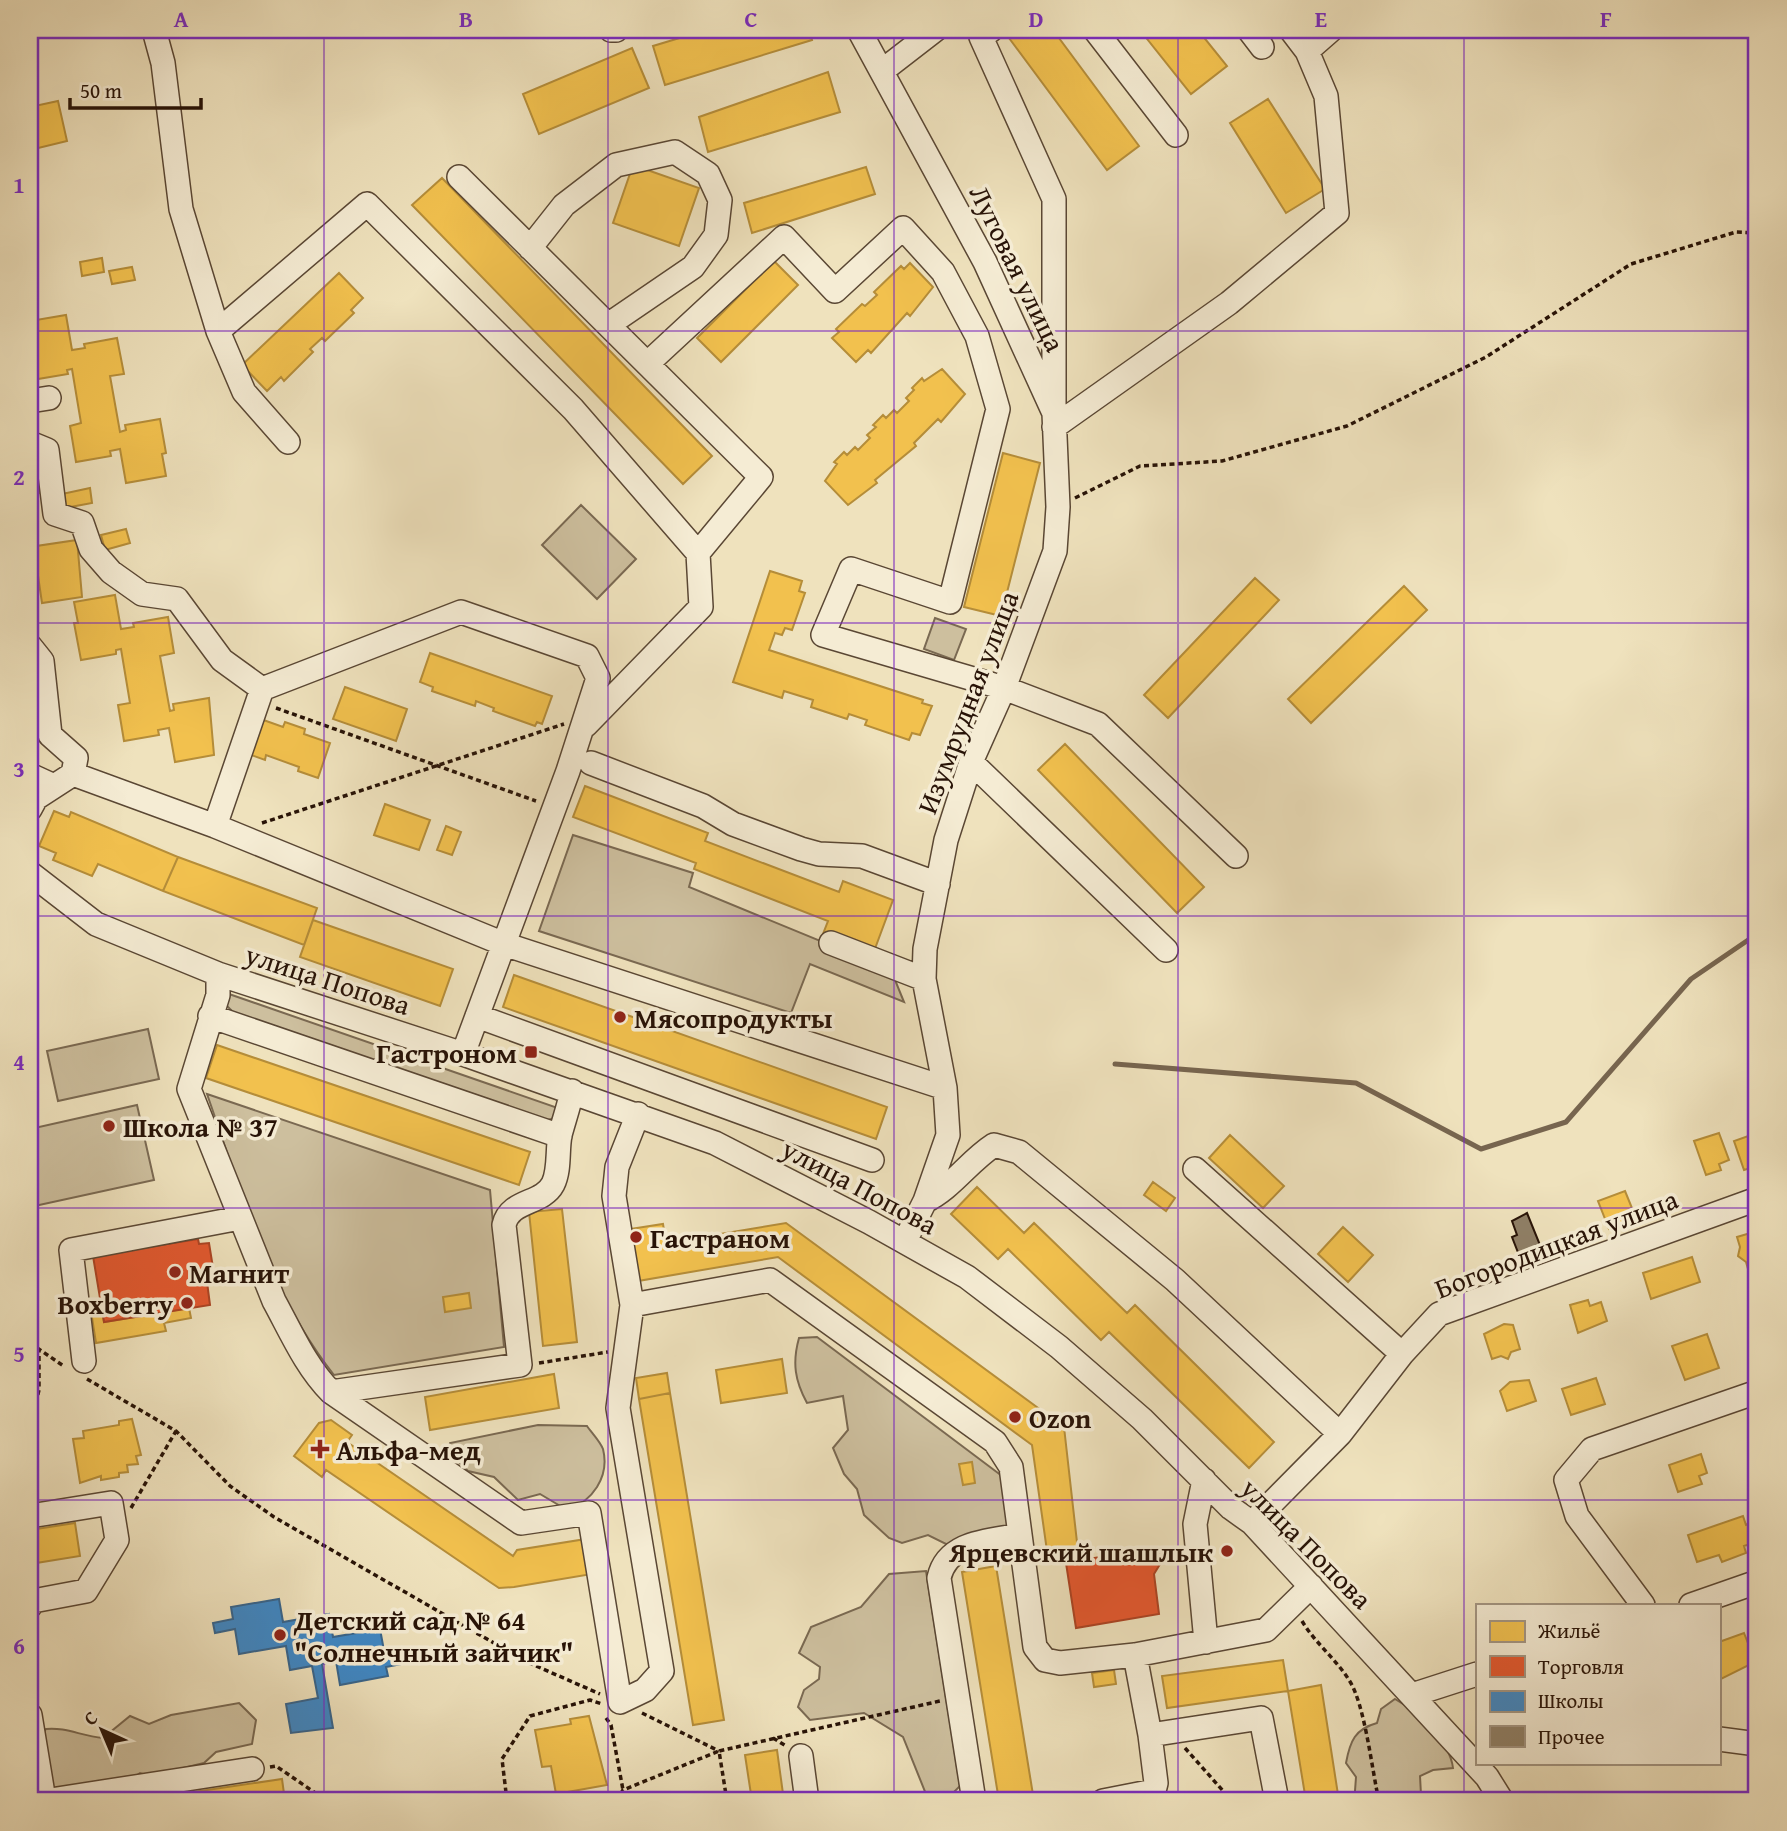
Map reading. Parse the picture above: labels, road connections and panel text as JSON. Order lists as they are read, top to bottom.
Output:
{
  "streets": {
    "street": [
      "Луговая улица",
      "Изумрудная улица",
      "улица Попова",
      "Богородицкая улица"
    ]
  },
  "crossings": [
    ["Луговая улица", "Изумрудная улица"],
    ["Изумрудная улица", "улица Попова"],
    ["улица Попова", "Богородицкая улица"]
  ],
  "places": {
    "other": [
      "Мясопродукты",
      "Школа № 37",
      "Гастраном",
      "Магнит",
      "Boxberry",
      "Ozon",
      "Ярцевский шашлык",
      "Детский сад № 64 \"Солнечный зайчик\""
    ],
    "transit": ["Гастроном"],
    "health": ["Альфа-мед"]
  },
  "legend": [
    "Жильё",
    "Торговля",
    "Школы",
    "Прочее"
  ],
  "scale_bar": "50 m",
  "north": "top left",
  "grid": {
    "columns": [
      "A",
      "B",
      "C",
      "D",
      "E",
      "F"
    ],
    "rows": [
      "1",
      "2",
      "3",
      "4",
      "5",
      "6"
    ]
  }
}
